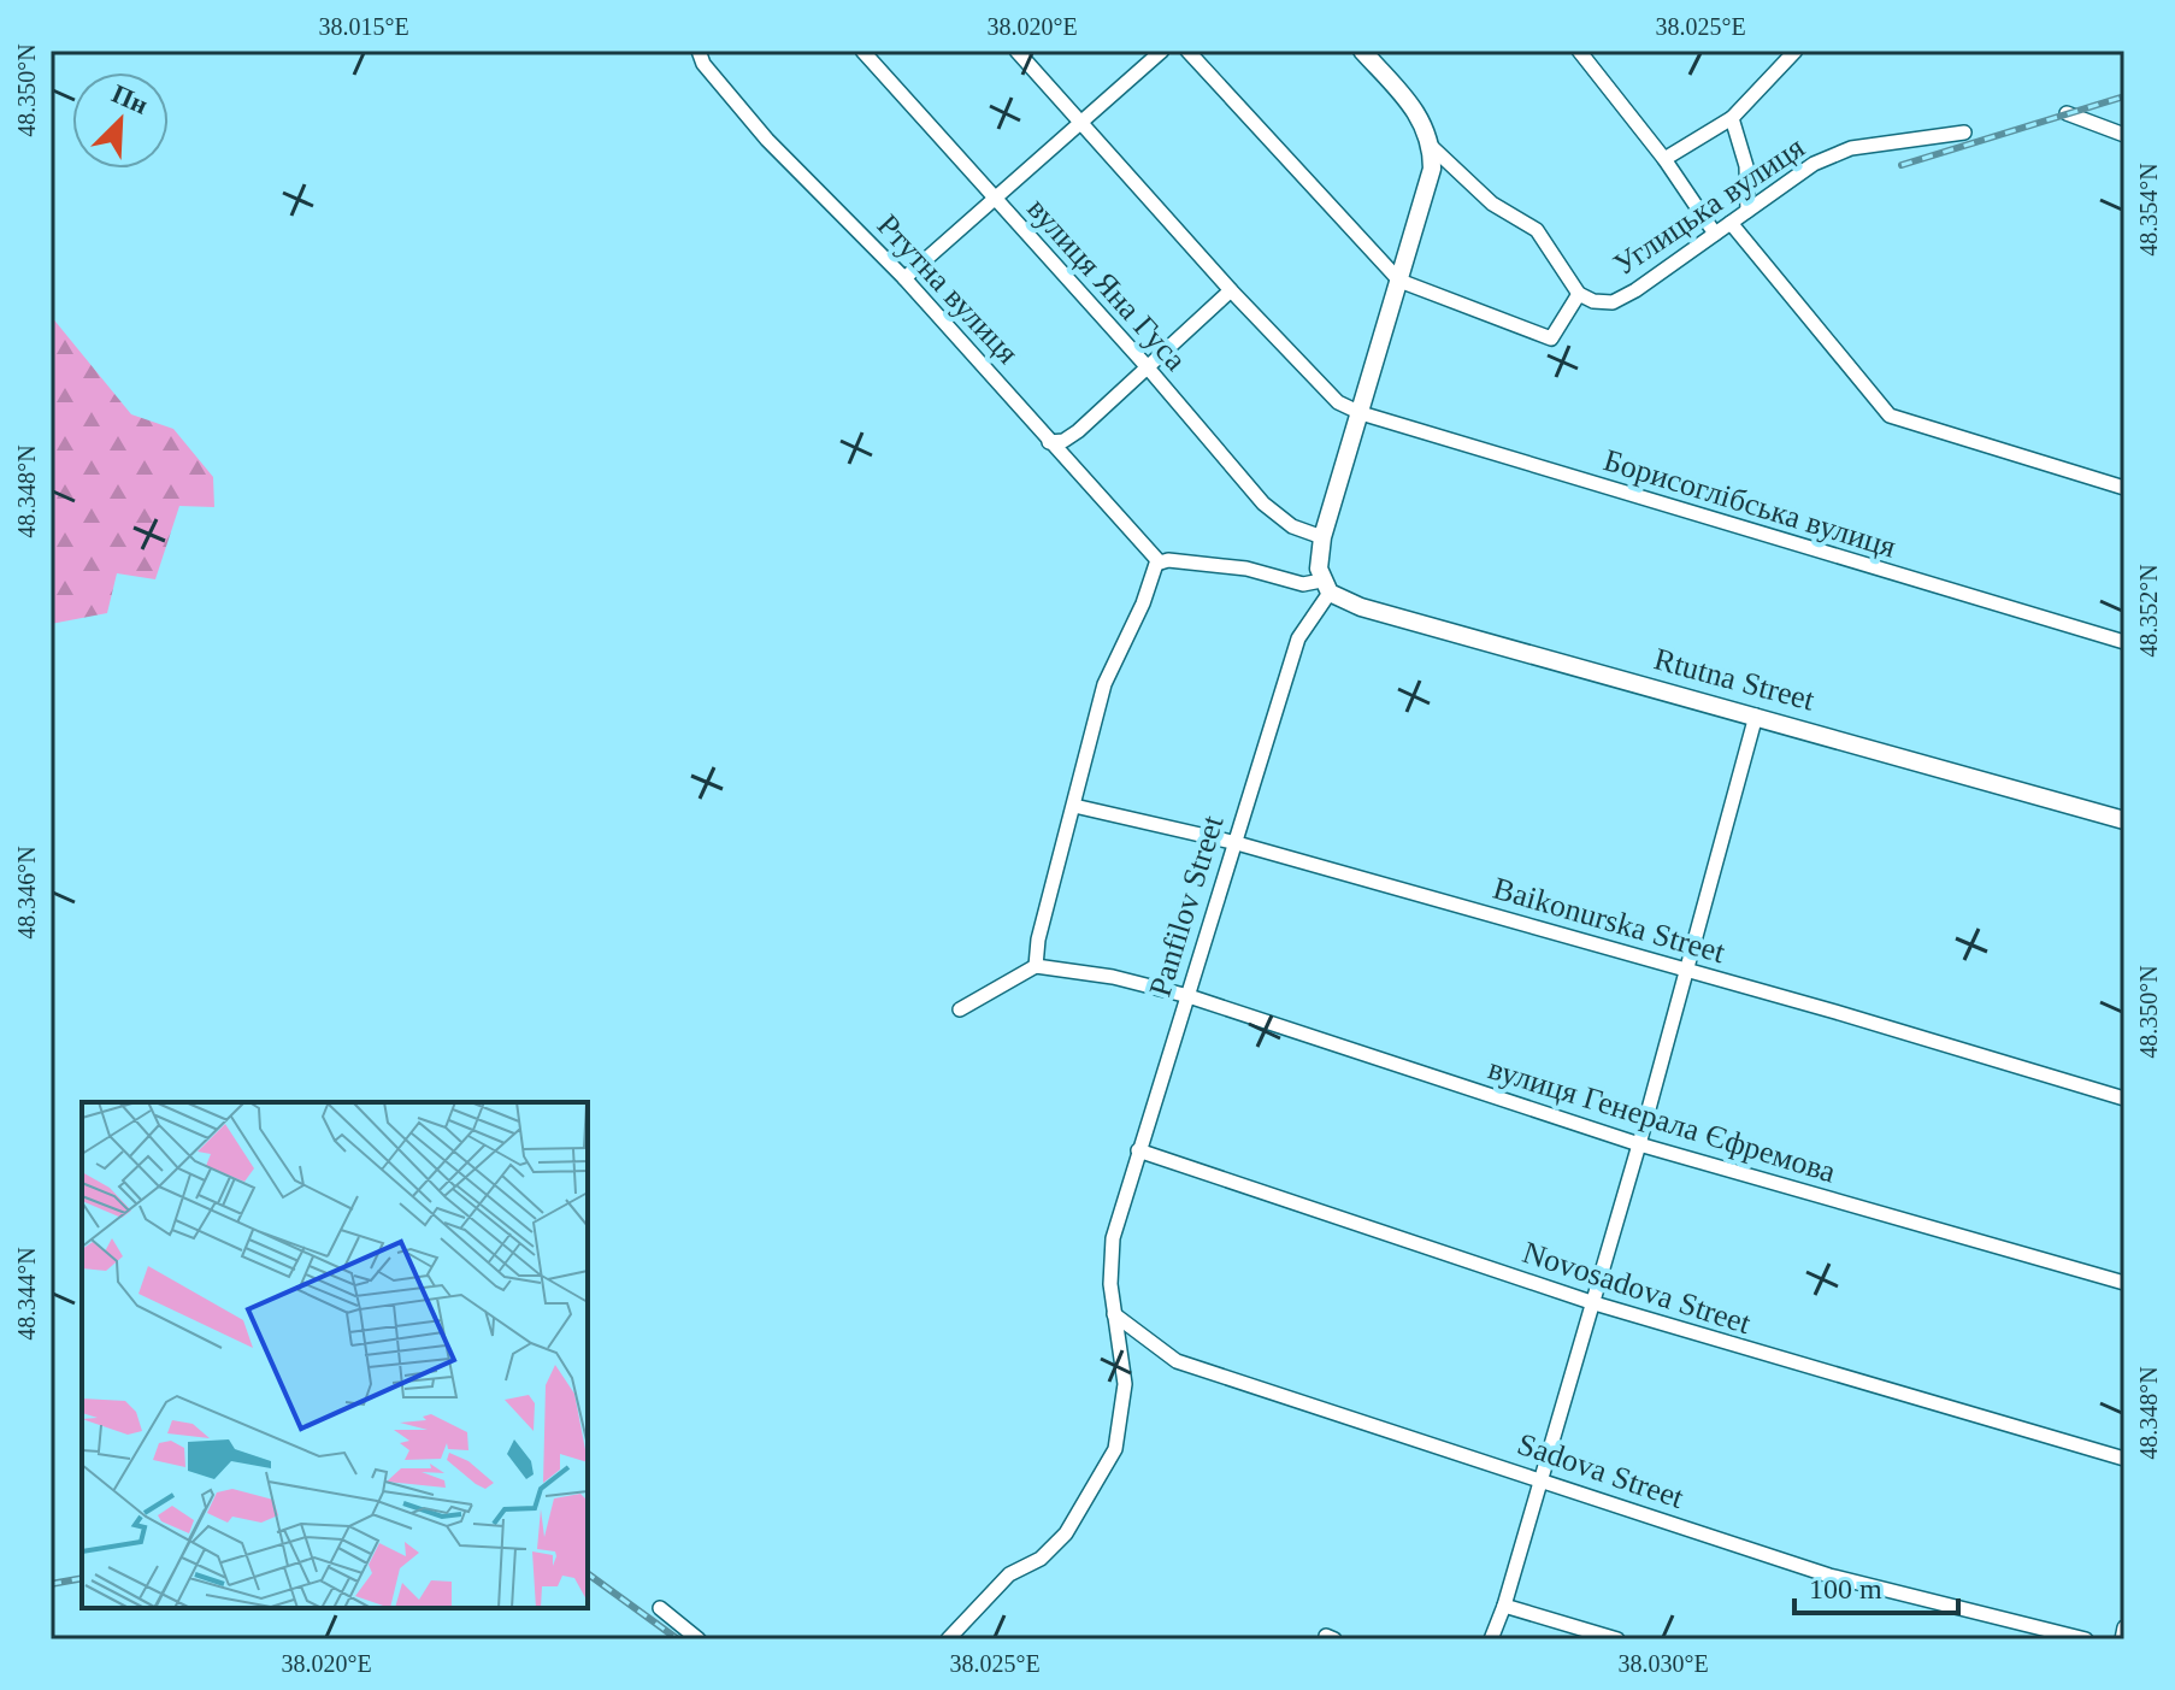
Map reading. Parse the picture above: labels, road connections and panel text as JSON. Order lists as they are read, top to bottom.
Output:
{
  "streets": {
    "main road": ["Rtutna Street"],
    "street": [
      "Углицька вулиця",
      "вулиця Яна Гуса",
      "Ртутна вулиця",
      "Борисоглібська вулиця",
      "Panfilov Street",
      "Baikonurska Street",
      "вулиця Генерала Єфремова",
      "Novosadova Street",
      "Sadova Street"
    ]
  },
  "crossings": [
    ["Rtutna Street", "Panfilov Street"],
    ["Panfilov Street", "Baikonurska Street"],
    ["Panfilov Street", "вулиця Генерала Єфремова"],
    ["Panfilov Street", "Novosadova Street"],
    ["Panfilov Street", "Sadova Street"]
  ],
  "scale_bar": "100 m",
  "north": "top right",
  "coordinates": [
    "38.015°E",
    "38.020°E",
    "38.025°E",
    "48.350°N",
    "48.354°N",
    "48.348°N",
    "48.352°N",
    "48.346°N",
    "48.344°N",
    "38.030°E"
  ]
}
